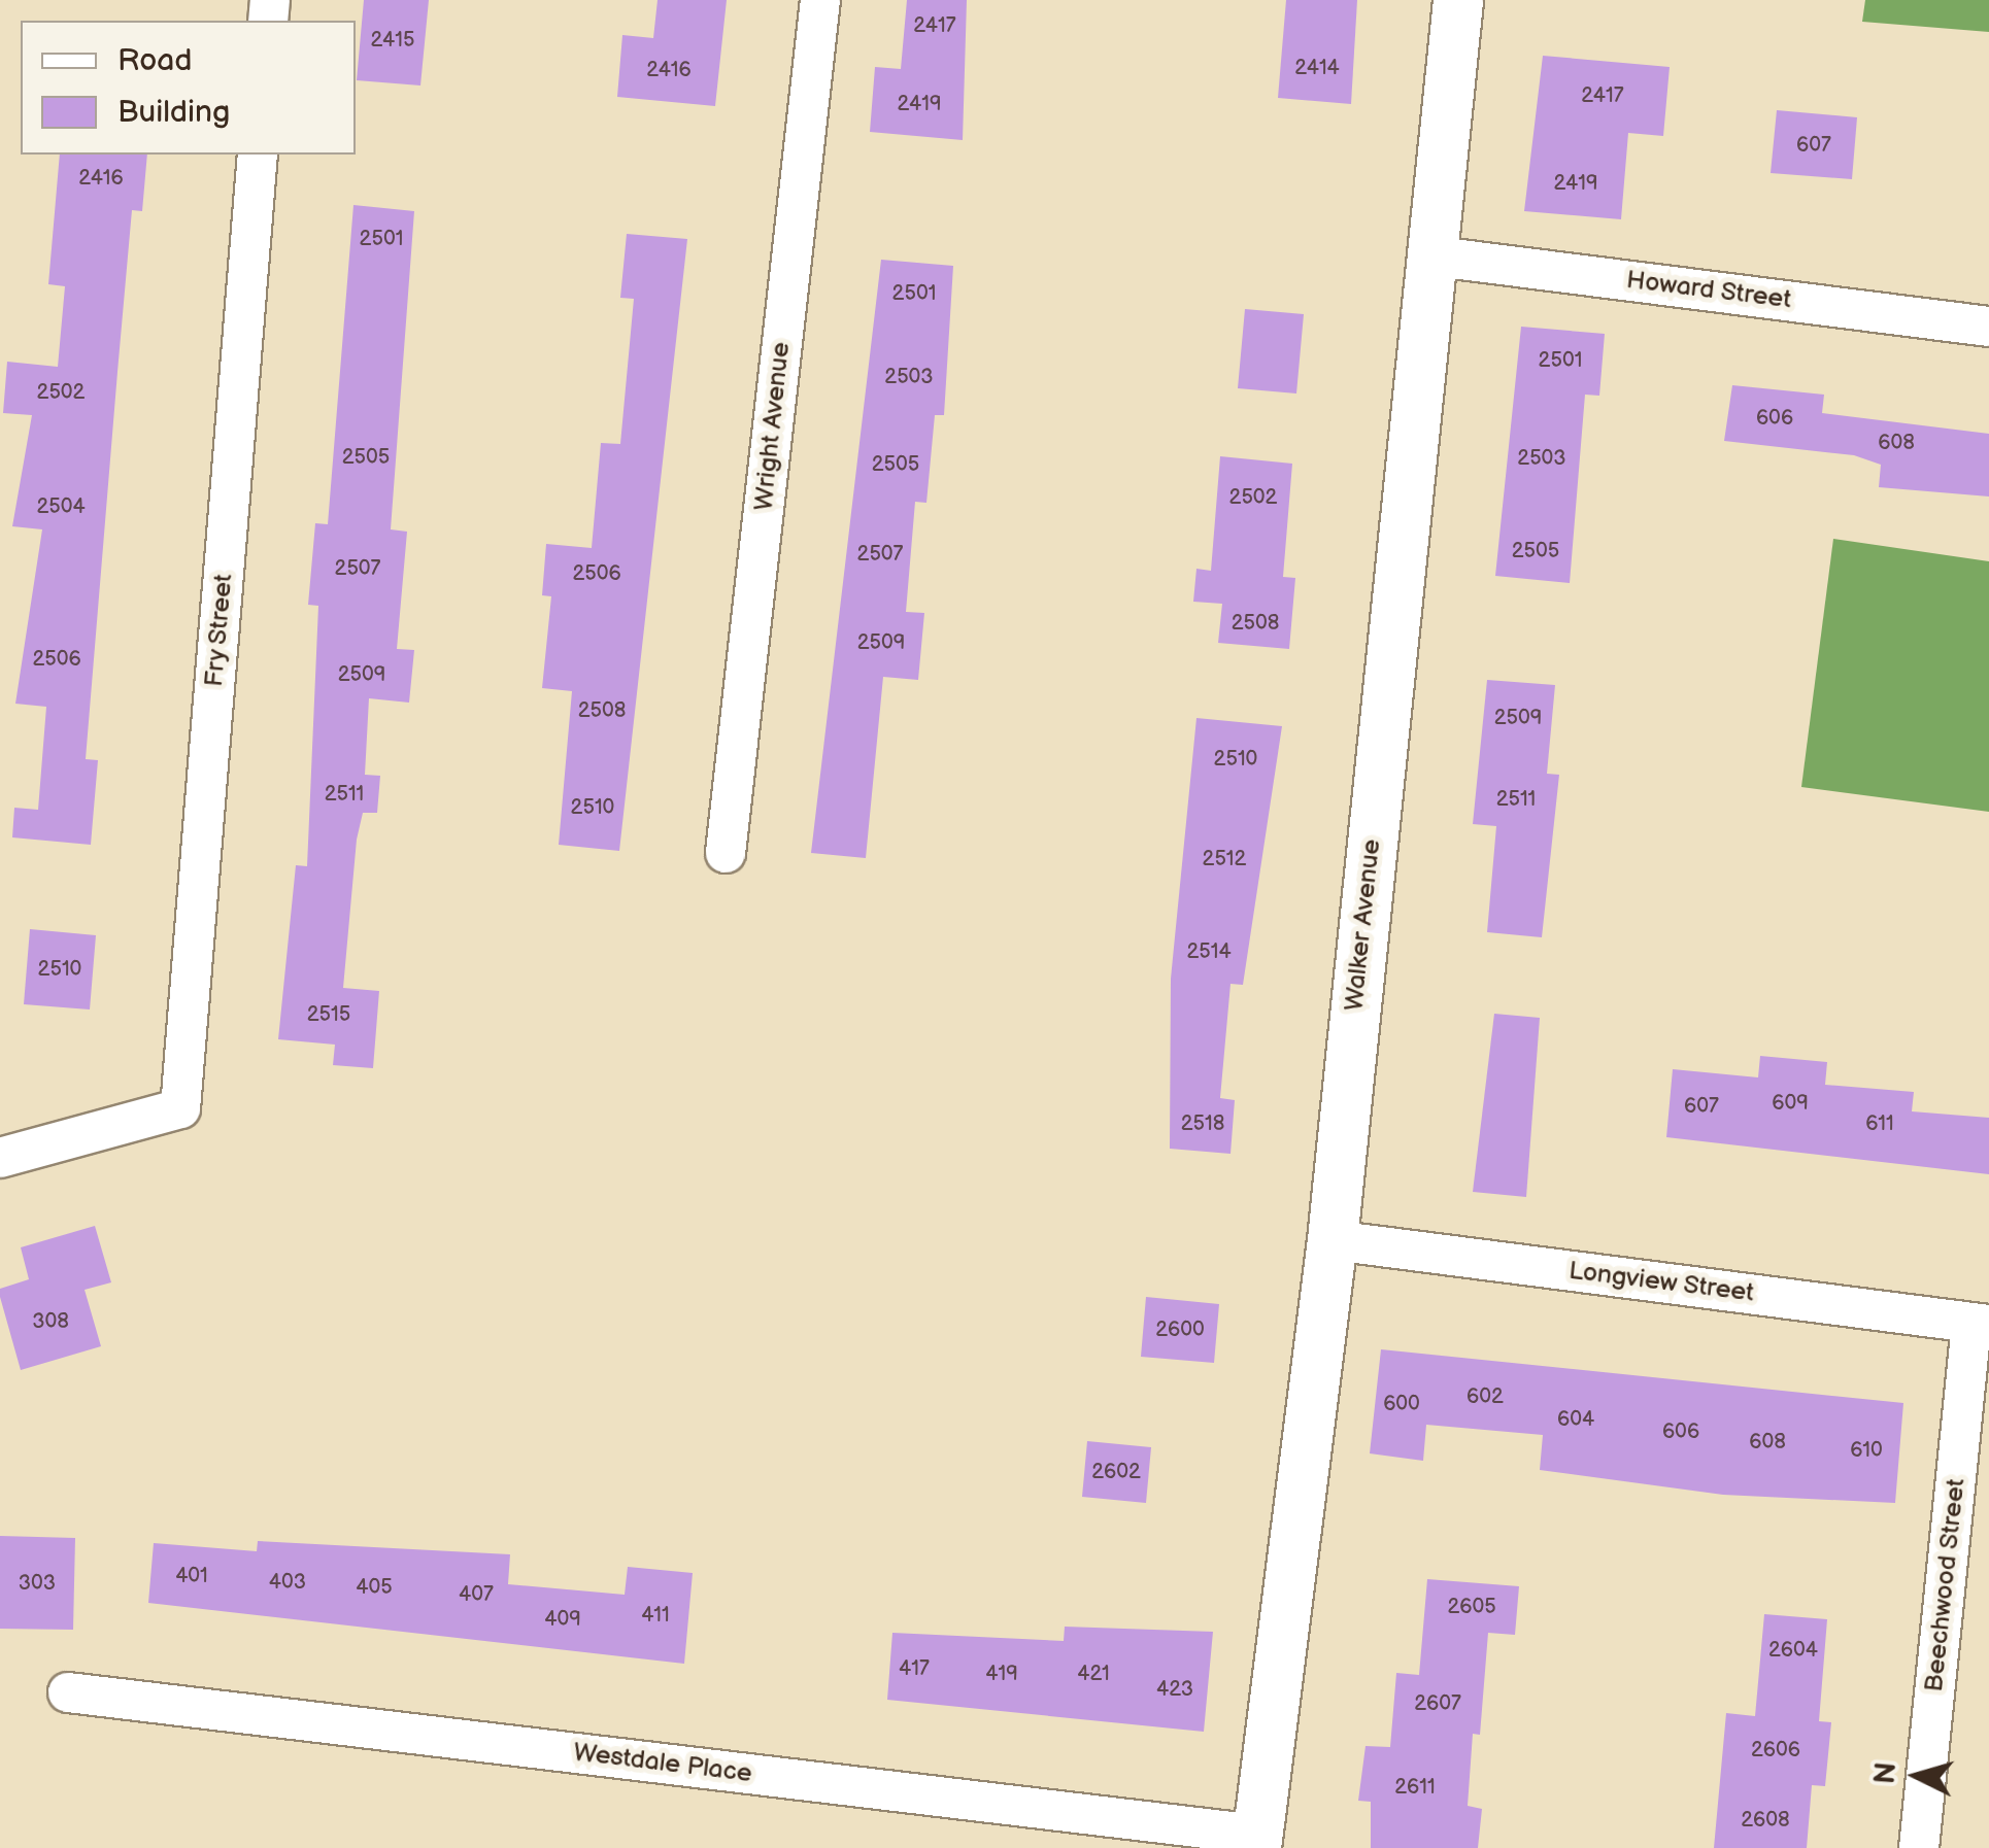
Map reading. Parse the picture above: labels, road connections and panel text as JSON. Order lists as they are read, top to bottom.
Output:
{
  "streets": {
    "street": [
      "Howard Street",
      "Wright Avenue",
      "Fry Street",
      "Walker Avenue",
      "Longview Street",
      "Beechwood Street",
      "Westdale Place"
    ]
  },
  "crossings": [
    ["Howard Street", "Walker Avenue"],
    ["Walker Avenue", "Longview Street"],
    ["Walker Avenue", "Westdale Place"],
    ["Longview Street", "Beechwood Street"]
  ],
  "house_numbers": [
    "2417",
    "2415",
    "2414",
    "2416",
    "2417",
    "2419",
    "607",
    "2416",
    "2419",
    "2501",
    "2501",
    "2501",
    "2503",
    "2502",
    "606",
    "608",
    "2505",
    "2503",
    "2505",
    "2502",
    "2504",
    "2505",
    "2507",
    "2507",
    "2506",
    "2508",
    "2509",
    "2506",
    "2509",
    "2508",
    "2509",
    "2510",
    "2511",
    "2511",
    "2510",
    "2512",
    "2514",
    "2510",
    "2515",
    "609",
    "607",
    "2518",
    "611",
    "308",
    "2600",
    "602",
    "600",
    "604",
    "606",
    "608",
    "610",
    "2602",
    "401",
    "403",
    "303",
    "405",
    "407",
    "2605",
    "411",
    "409",
    "2604",
    "417",
    "419",
    "421",
    "423",
    "2607",
    "2606",
    "2611",
    "2608"
  ],
  "legend": ["Road", "Building"],
  "north": "left"
}
